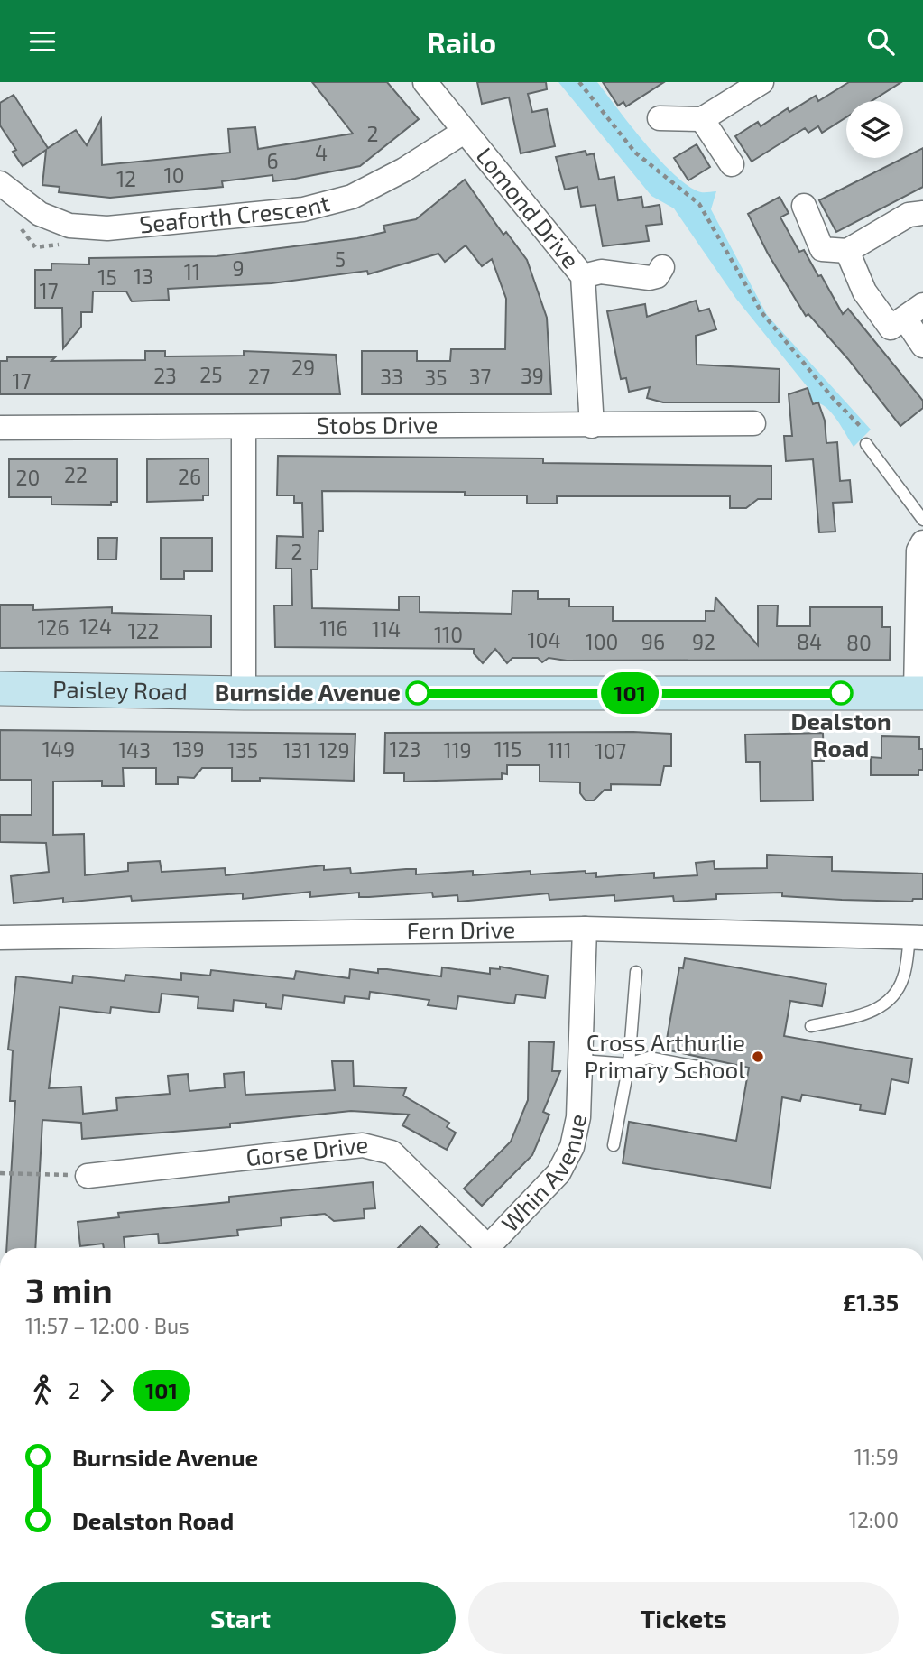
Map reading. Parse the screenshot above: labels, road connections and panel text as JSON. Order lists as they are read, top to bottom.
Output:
{
  "streets": {
    "main road": ["Paisley Road"],
    "street": [
      "Lomond Drive",
      "Seaforth Crescent",
      "Stobs Drive",
      "Fern Drive",
      "Gorse Drive",
      "Whin Avenue"
    ]
  },
  "crossings": [
    ["Lomond Drive", "Seaforth Crescent"],
    ["Lomond Drive", "Stobs Drive"],
    ["Fern Drive", "Whin Avenue"]
  ],
  "places": ["Burnside Avenue", "Dealston Road", "Cross Arthurlie Primary School"],
  "lines": ["bus line 101"],
  "house_numbers": [
    "2",
    "4",
    "6",
    "10",
    "12",
    "5",
    "9",
    "11",
    "13",
    "15",
    "17",
    "29",
    "25",
    "23",
    "39",
    "27",
    "33",
    "37",
    "35",
    "17",
    "22",
    "26",
    "20",
    "2",
    "124",
    "126",
    "116",
    "114",
    "122",
    "110",
    "104",
    "100",
    "96",
    "92",
    "84",
    "80",
    "149",
    "139",
    "123",
    "115",
    "143",
    "135",
    "131",
    "129",
    "119",
    "111",
    "107"
  ],
  "page": {
    "header": "Railo",
    "on_map": "101",
    "heading": ["3 min", "11:57 – 12:00 · Bus", "£1.35"],
    "legs": ["2", "101"],
    "list": [
      {
        "name": "Burnside Avenue",
        "value": "11:59"
      },
      {
        "name": "Dealston Road",
        "value": "12:00"
      }
    ],
    "buttons": ["Start", "Tickets"]
  }
}
